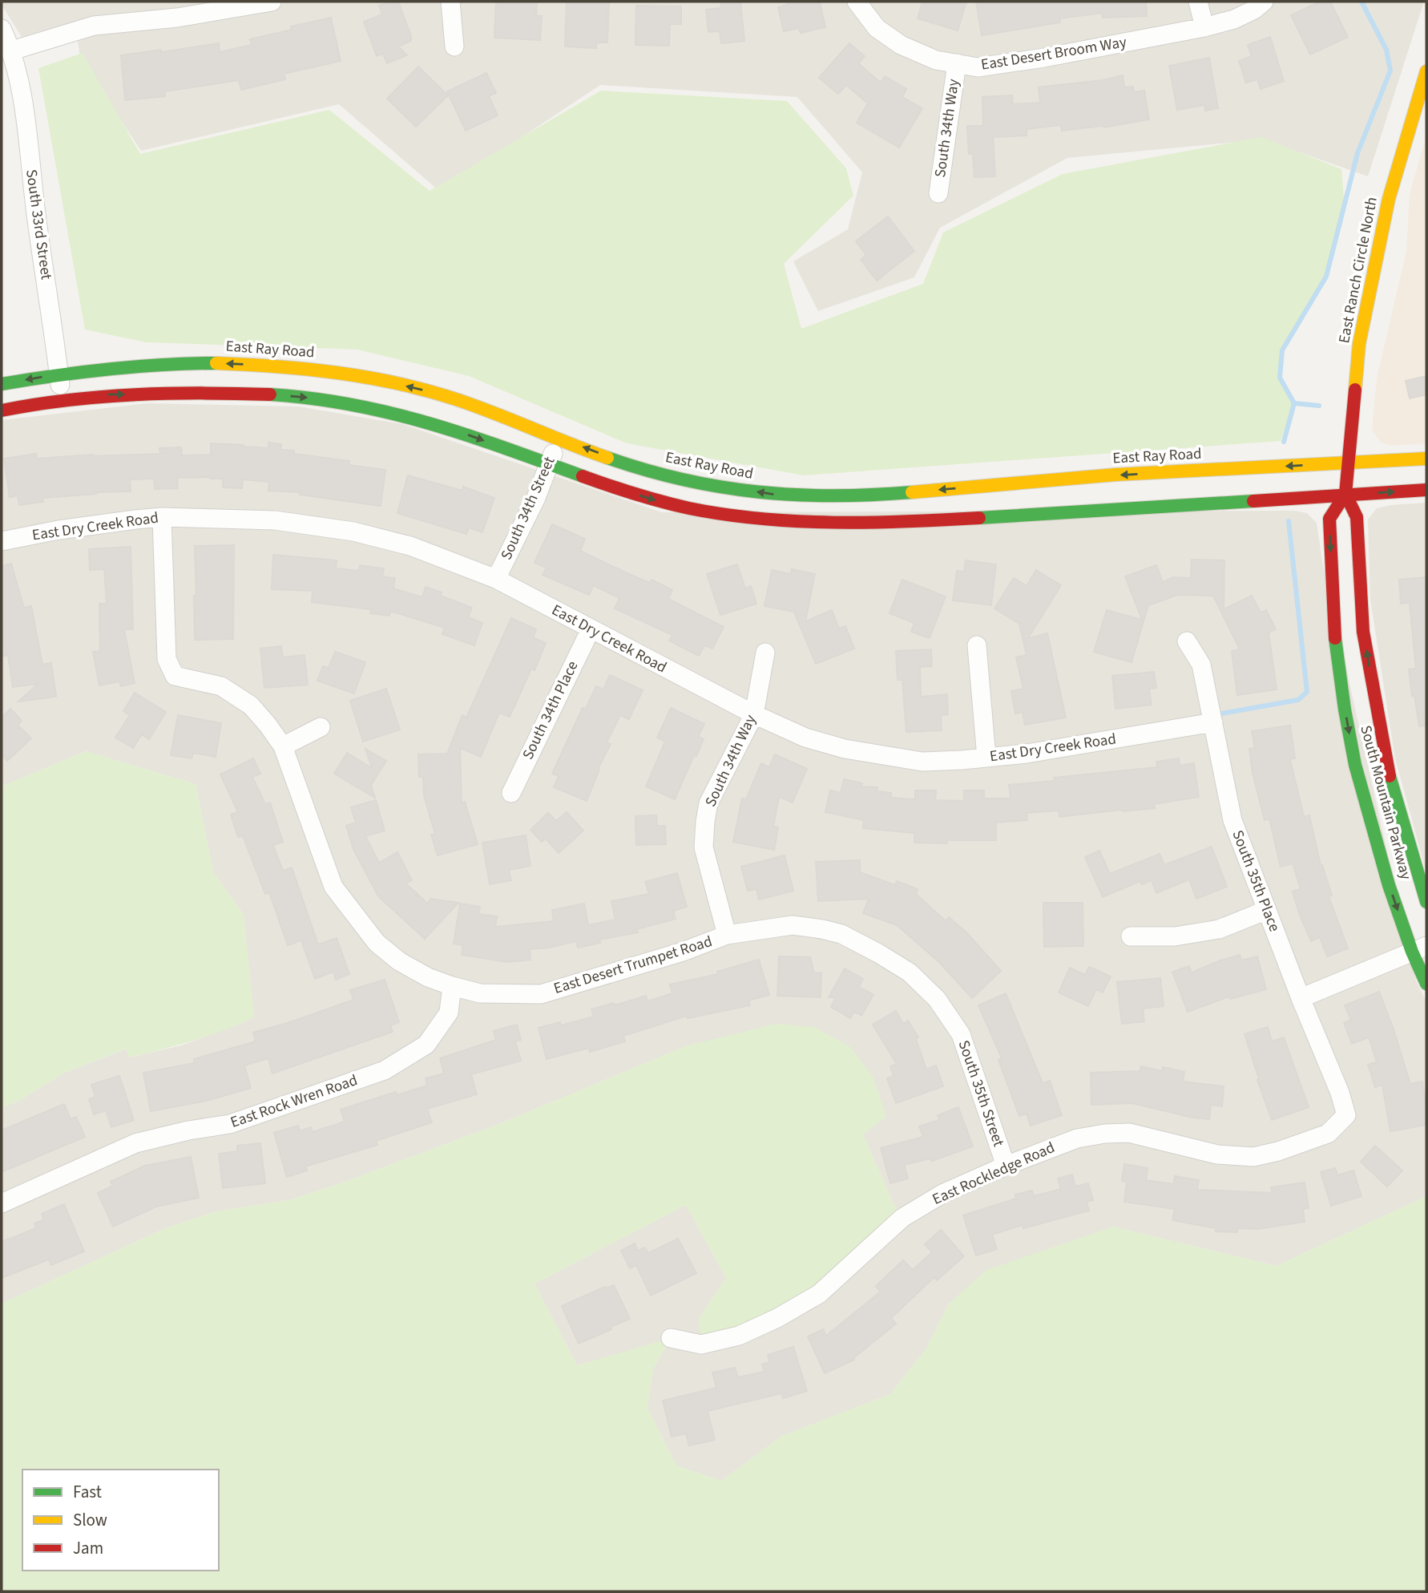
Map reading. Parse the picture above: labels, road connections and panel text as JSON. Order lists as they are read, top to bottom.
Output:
{
  "streets": {
    "main road": ["East Ranch Circle North", "East Ray Road", "South Mountain Parkway"],
    "street": [
      "East Desert Broom Way",
      "South 34th Way",
      "South 33rd Street",
      "South 34th Street",
      "East Dry Creek Road",
      "South 34th Place",
      "South 35th Place",
      "East Desert Trumpet Road",
      "South 35th Street",
      "East Rock Wren Road",
      "East Rockledge Road"
    ]
  },
  "crossings": [
    ["East Desert Broom Way", "South 34th Way"],
    ["South 34th Way", "East Dry Creek Road"],
    ["South 34th Way", "East Desert Trumpet Road"],
    ["South 33rd Street", "East Ray Road"],
    ["East Ranch Circle North", "East Ray Road"],
    ["East Ranch Circle North", "South Mountain Parkway"],
    ["East Ray Road", "South 34th Street"],
    ["South 34th Street", "East Dry Creek Road"],
    ["East Dry Creek Road", "South 34th Place"],
    ["East Dry Creek Road", "South 35th Place"],
    ["East Dry Creek Road", "East Desert Trumpet Road"],
    ["South 35th Place", "East Rockledge Road"],
    ["East Desert Trumpet Road", "South 35th Street"],
    ["East Desert Trumpet Road", "East Rock Wren Road"],
    ["South 35th Street", "East Rockledge Road"]
  ],
  "legend": ["Fast", "Slow", "Jam"]
}
